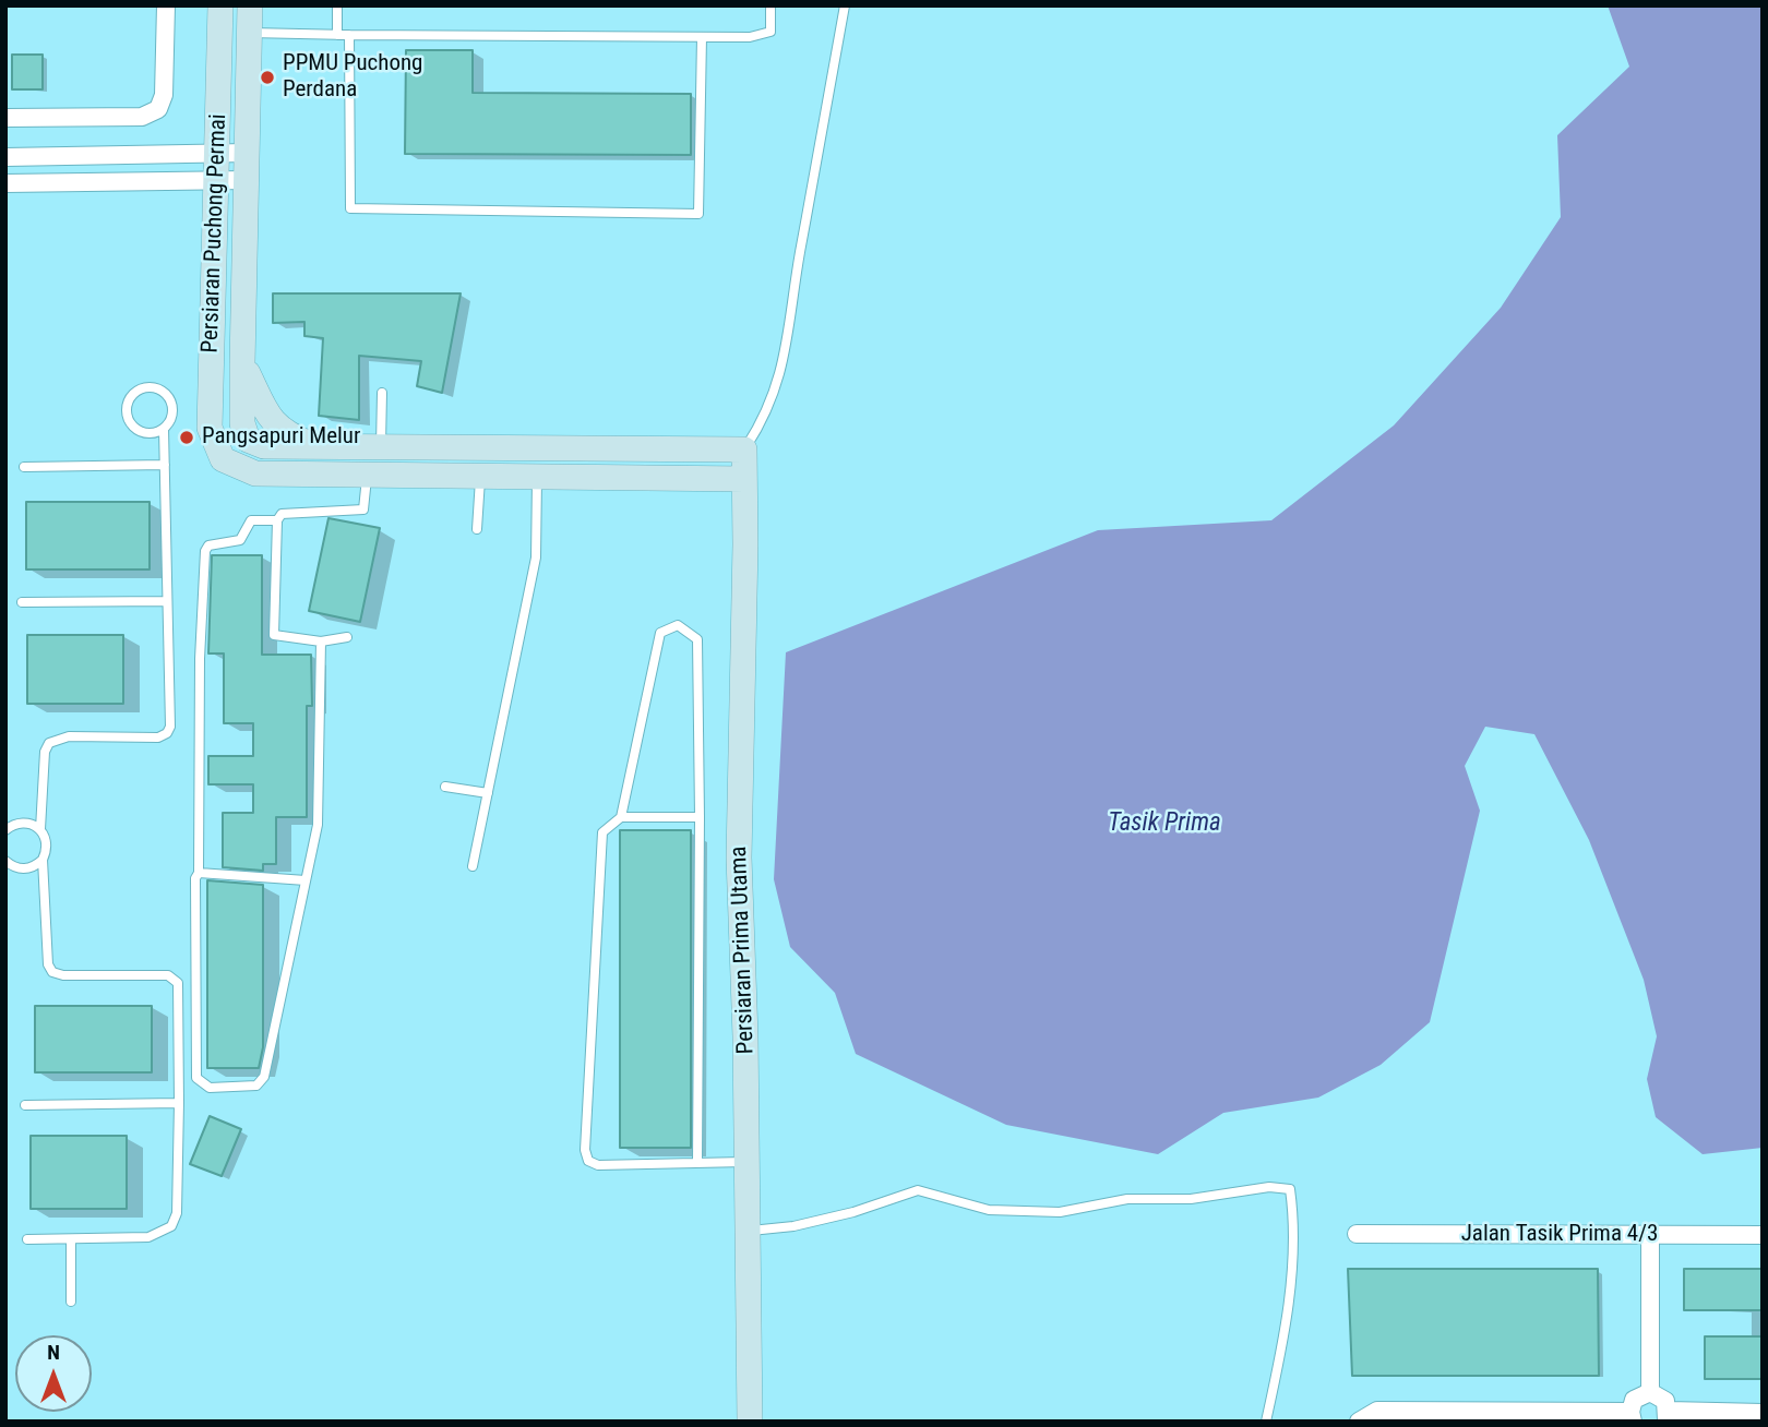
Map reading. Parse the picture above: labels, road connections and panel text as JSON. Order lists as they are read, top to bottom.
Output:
{
  "streets": {
    "main road": ["Persiaran Puchong Permai", "Persiaran Prima Utama"],
    "street": ["Jalan Tasik Prima 4/3"]
  },
  "water": ["Tasik Prima"],
  "places": ["PPMU Puchong Perdana", "Pangsapuri Melur"],
  "north": "top"
}
